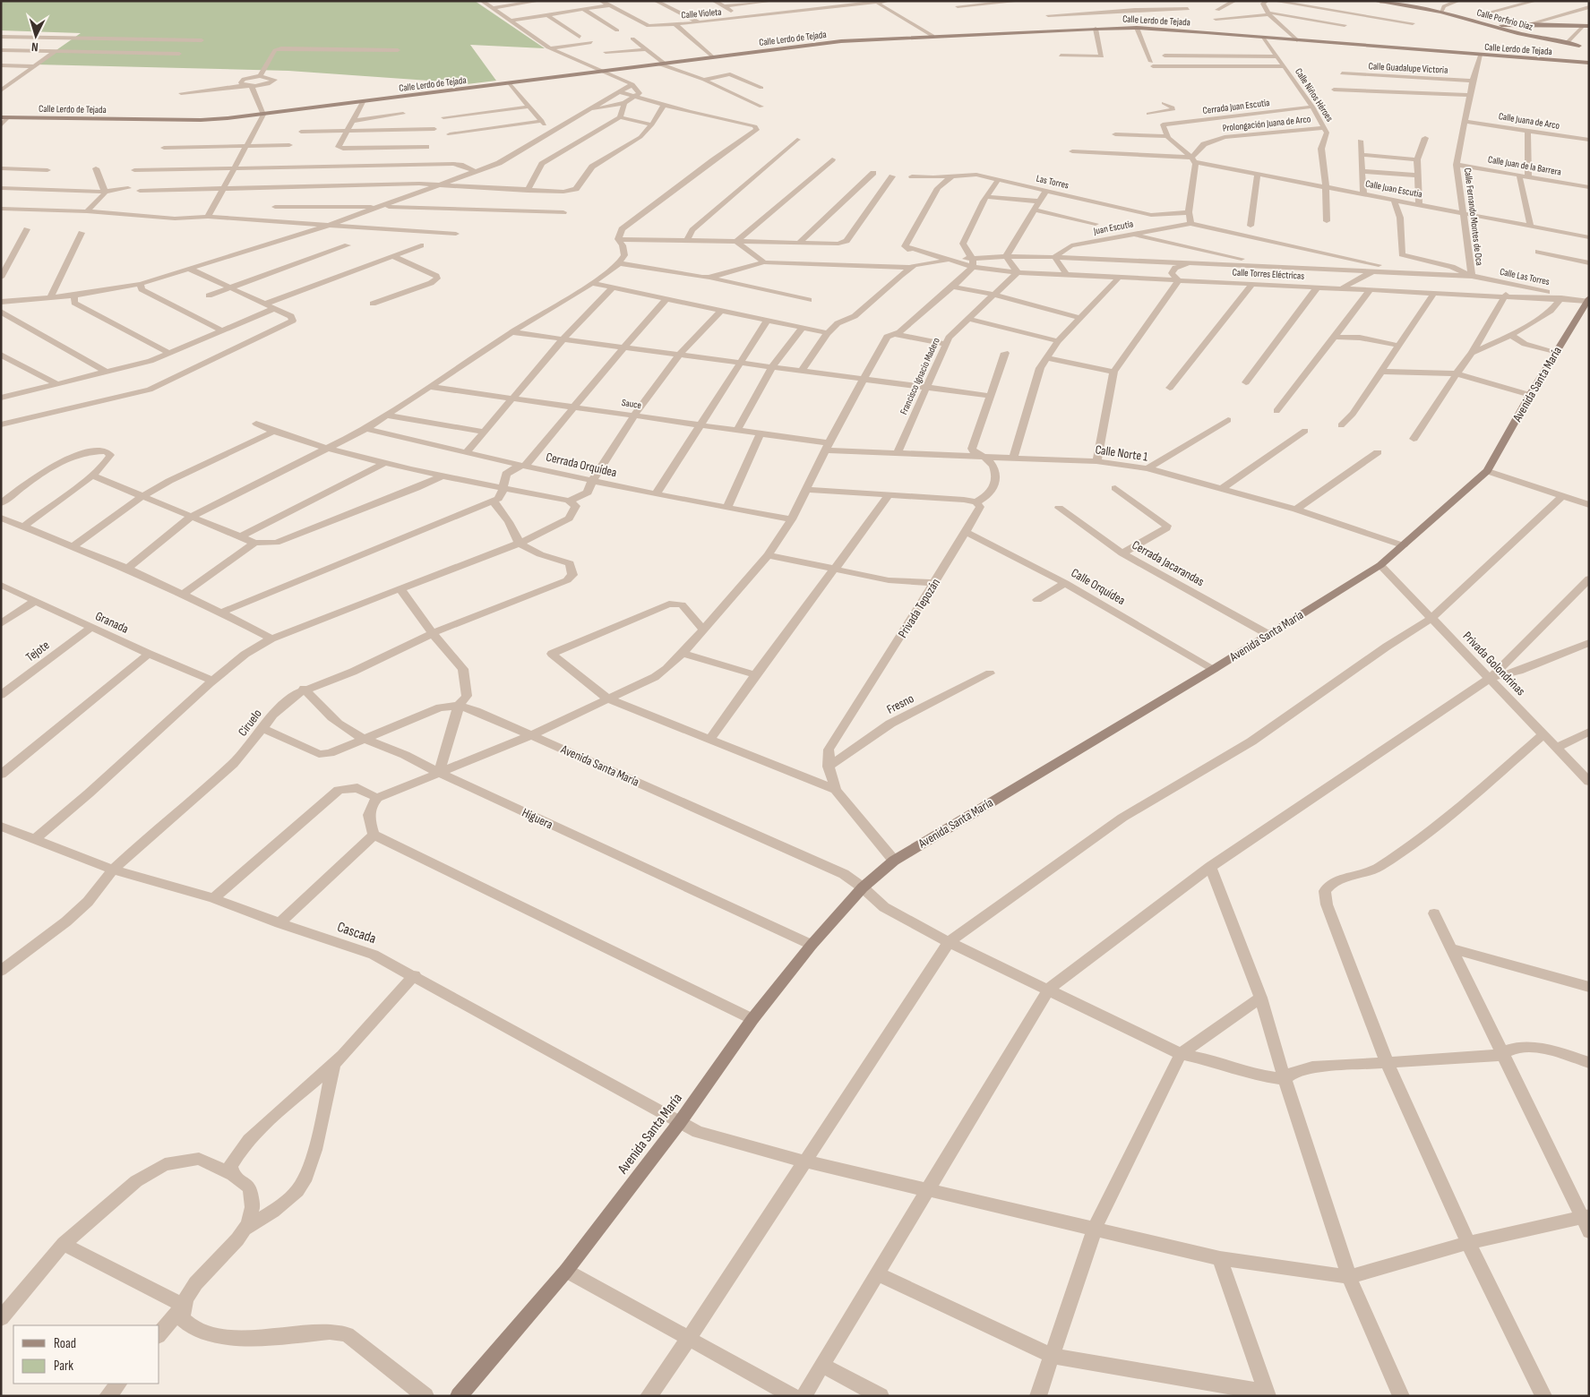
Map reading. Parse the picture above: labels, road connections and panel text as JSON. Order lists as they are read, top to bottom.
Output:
{
  "streets": {
    "main road": ["Calle Porfirio Díaz", "Calle Lerdo de Tejada", "Avenida Santa María"],
    "street": [
      "Calle Violeta",
      "Calle Guadalupe Victoria",
      "Calle Niños Héroes",
      "Cerrada Juan Escutia",
      "Calle Juana de Arco",
      "Prolongación Juana de Arco",
      "Calle Juan de la Barrera",
      "Las Torres",
      "Calle Juan Escutia",
      "Calle Fernando Montes de Oca",
      "Juan Escutia",
      "Calle Torres Eléctricas",
      "Calle Las Torres",
      "Francisco Ignacio Madero",
      "Sauce",
      "Calle Norte 1",
      "Cerrada Orquídea",
      "Cerrada Jacarandas",
      "Calle Orquídea",
      "Privada Tepozán",
      "Granada",
      "Tejote",
      "Privada Golondrinas",
      "Fresno",
      "Ciruelo",
      "Higuera",
      "Cascada"
    ]
  },
  "crossings": [
    ["Calle Lerdo de Tejada", "Calle Niños Héroes"],
    ["Calle Lerdo de Tejada", "Calle Fernando Montes de Oca"],
    ["Calle Guadalupe Victoria", "Calle Fernando Montes de Oca"],
    ["Calle Niños Héroes", "Cerrada Juan Escutia"],
    ["Calle Niños Héroes", "Prolongación Juana de Arco"],
    ["Calle Niños Héroes", "Calle Juan Escutia"],
    ["Calle Juana de Arco", "Calle Fernando Montes de Oca"],
    ["Prolongación Juana de Arco", "Calle Juan Escutia"],
    ["Calle Juan de la Barrera", "Calle Fernando Montes de Oca"],
    ["Calle Juan Escutia", "Calle Fernando Montes de Oca"],
    ["Calle Juan Escutia", "Calle Las Torres"],
    ["Calle Fernando Montes de Oca", "Calle Torres Eléctricas"],
    ["Calle Fernando Montes de Oca", "Calle Las Torres"],
    ["Juan Escutia", "Calle Torres Eléctricas"],
    ["Calle Torres Eléctricas", "Calle Las Torres"],
    ["Calle Torres Eléctricas", "Francisco Ignacio Madero"],
    ["Calle Torres Eléctricas", "Avenida Santa María"],
    ["Calle Las Torres", "Avenida Santa María"],
    ["Francisco Ignacio Madero", "Calle Norte 1"],
    ["Avenida Santa María", "Calle Norte 1"],
    ["Avenida Santa María", "Cerrada Jacarandas"],
    ["Avenida Santa María", "Calle Orquídea"],
    ["Avenida Santa María", "Privada Tepozán"],
    ["Avenida Santa María", "Privada Golondrinas"],
    ["Avenida Santa María", "Higuera"],
    ["Avenida Santa María", "Cascada"],
    ["Sauce", "Calle Norte 1"],
    ["Calle Orquídea", "Privada Tepozán"],
    ["Privada Tepozán", "Fresno"],
    ["Granada", "Tejote"],
    ["Ciruelo", "Higuera"],
    ["Ciruelo", "Cascada"]
  ],
  "legend": ["Road", "Park"],
  "north": "bottom"
}
